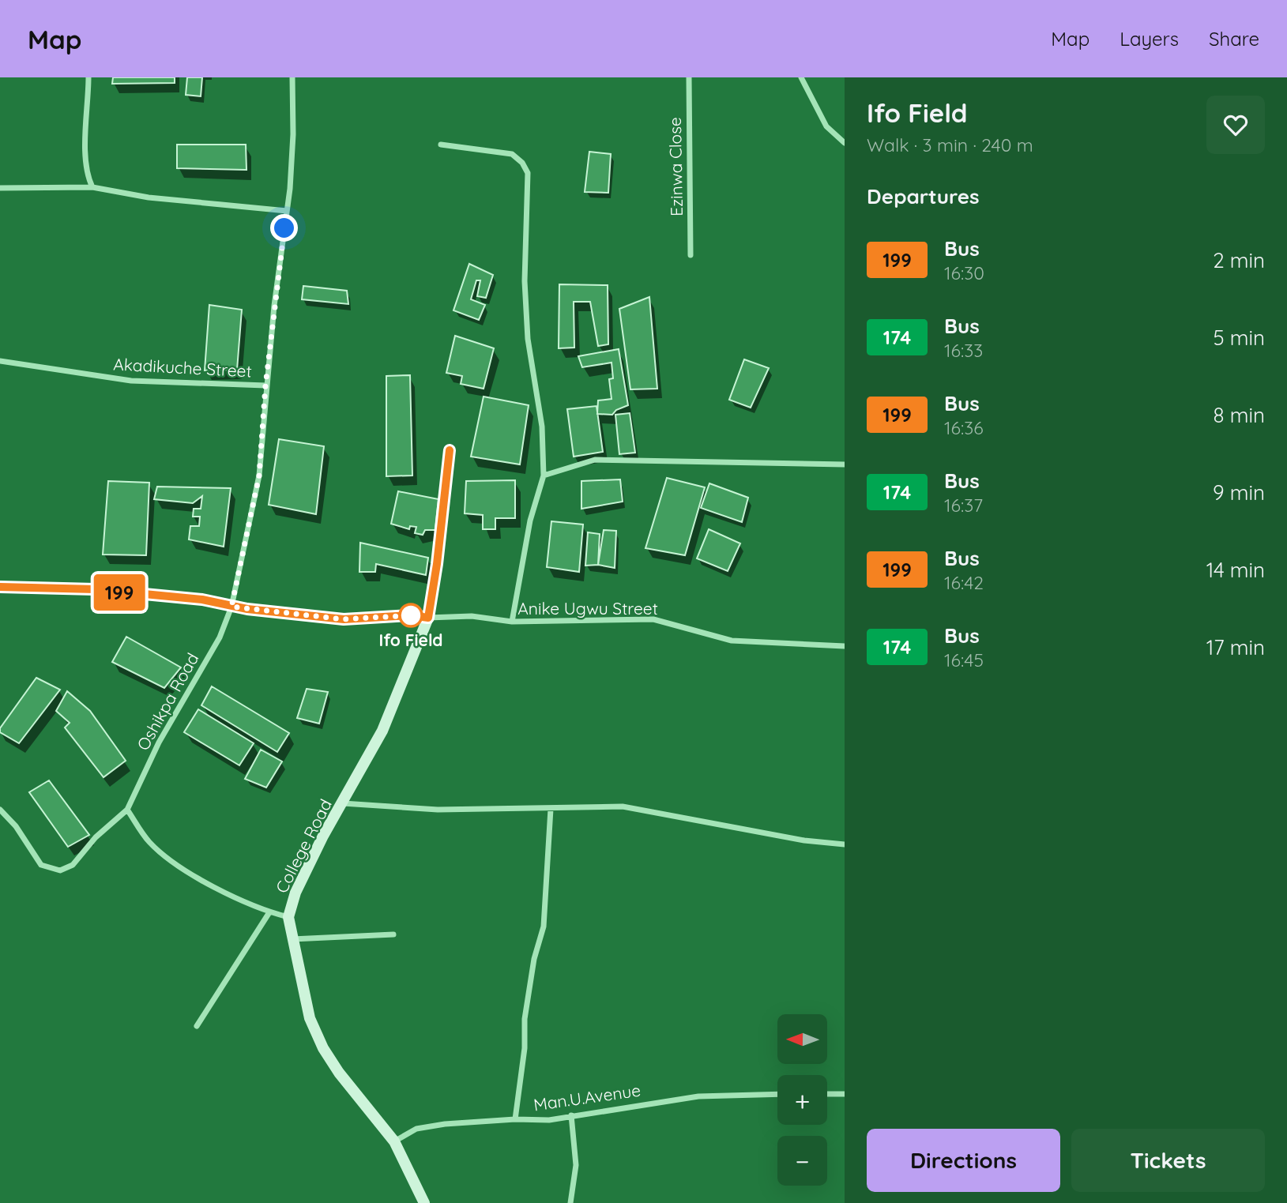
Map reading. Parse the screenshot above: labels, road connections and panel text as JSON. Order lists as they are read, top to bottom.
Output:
{
  "streets": {
    "main road": ["College Road"],
    "street": [
      "Ezinwa Close",
      "Akadikuche Street",
      "Anike Ugwu Street",
      "Oshikpa Road",
      "Man.U.Avenue"
    ]
  },
  "crossings": [
    ["Akadikuche Street", "Oshikpa Road"],
    ["Anike Ugwu Street", "Oshikpa Road"],
    ["Anike Ugwu Street", "College Road"],
    ["College Road", "Man.U.Avenue"]
  ],
  "places": ["Ifo Field"],
  "lines": ["bus line 199"],
  "north": "left",
  "page": {
    "header": "Map",
    "nav": ["Map", "Layers", "Share"],
    "on_map": "199",
    "heading": [
      ["Ifo Field", "Walk · 3 min · 240 m"],
      "Departures"
    ],
    "list": [
      {
        "mark": "199",
        "name": "Bus",
        "note": "16:30",
        "value": "2 min"
      },
      {
        "mark": "174",
        "name": "Bus",
        "note": "16:33",
        "value": "5 min"
      },
      {
        "mark": "199",
        "name": "Bus",
        "note": "16:36",
        "value": "8 min"
      },
      {
        "mark": "174",
        "name": "Bus",
        "note": "16:37",
        "value": "9 min"
      },
      {
        "mark": "199",
        "name": "Bus",
        "note": "16:42",
        "value": "14 min"
      },
      {
        "mark": "174",
        "name": "Bus",
        "note": "16:45",
        "value": "17 min"
      }
    ],
    "map_buttons": ["+", "−"],
    "buttons": ["Directions", "Tickets"]
  }
}
